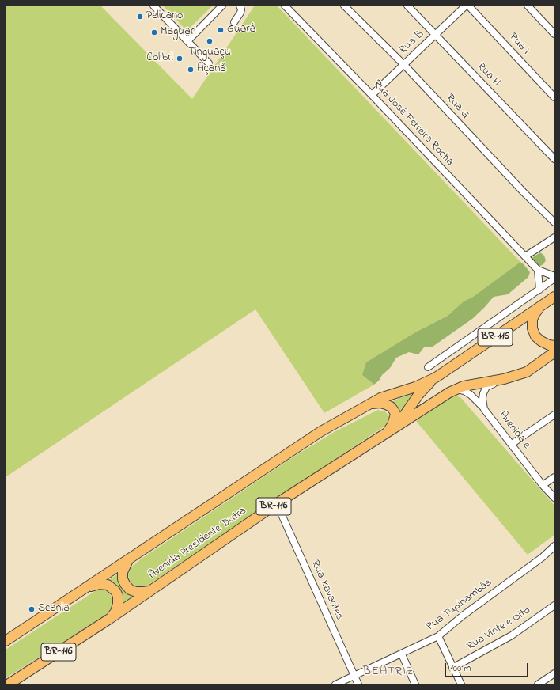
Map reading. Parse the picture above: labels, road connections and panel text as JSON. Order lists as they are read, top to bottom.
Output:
{
  "streets": {
    "highway": ["BR-116", "Avenida Presidente Dutra"],
    "street": [
      "Rua B",
      "Rua I",
      "Rua H",
      "Rua G",
      "Rua José Ferreira Rocha",
      "Avenida e",
      "Rua Xavantes",
      "Rua Tupinambás",
      "Rua Vinte e Oito"
    ]
  },
  "crossings": [
    ["Rua B", "Rua I"],
    ["Rua B", "Rua H"],
    ["Rua B", "Rua G"],
    ["Rua B", "Rua José Ferreira Rocha"],
    ["Avenida Presidente Dutra", "Rua Xavantes"],
    ["Rua Xavantes", "Rua Tupinambás"]
  ],
  "districts": ["BEATRIZ"],
  "places": [
    "Pelicano",
    "Guará",
    "Maguari",
    "Tinguaçu",
    "Colibri",
    "Açanã",
    "Scania"
  ],
  "scale_bar": "100 m"
}
